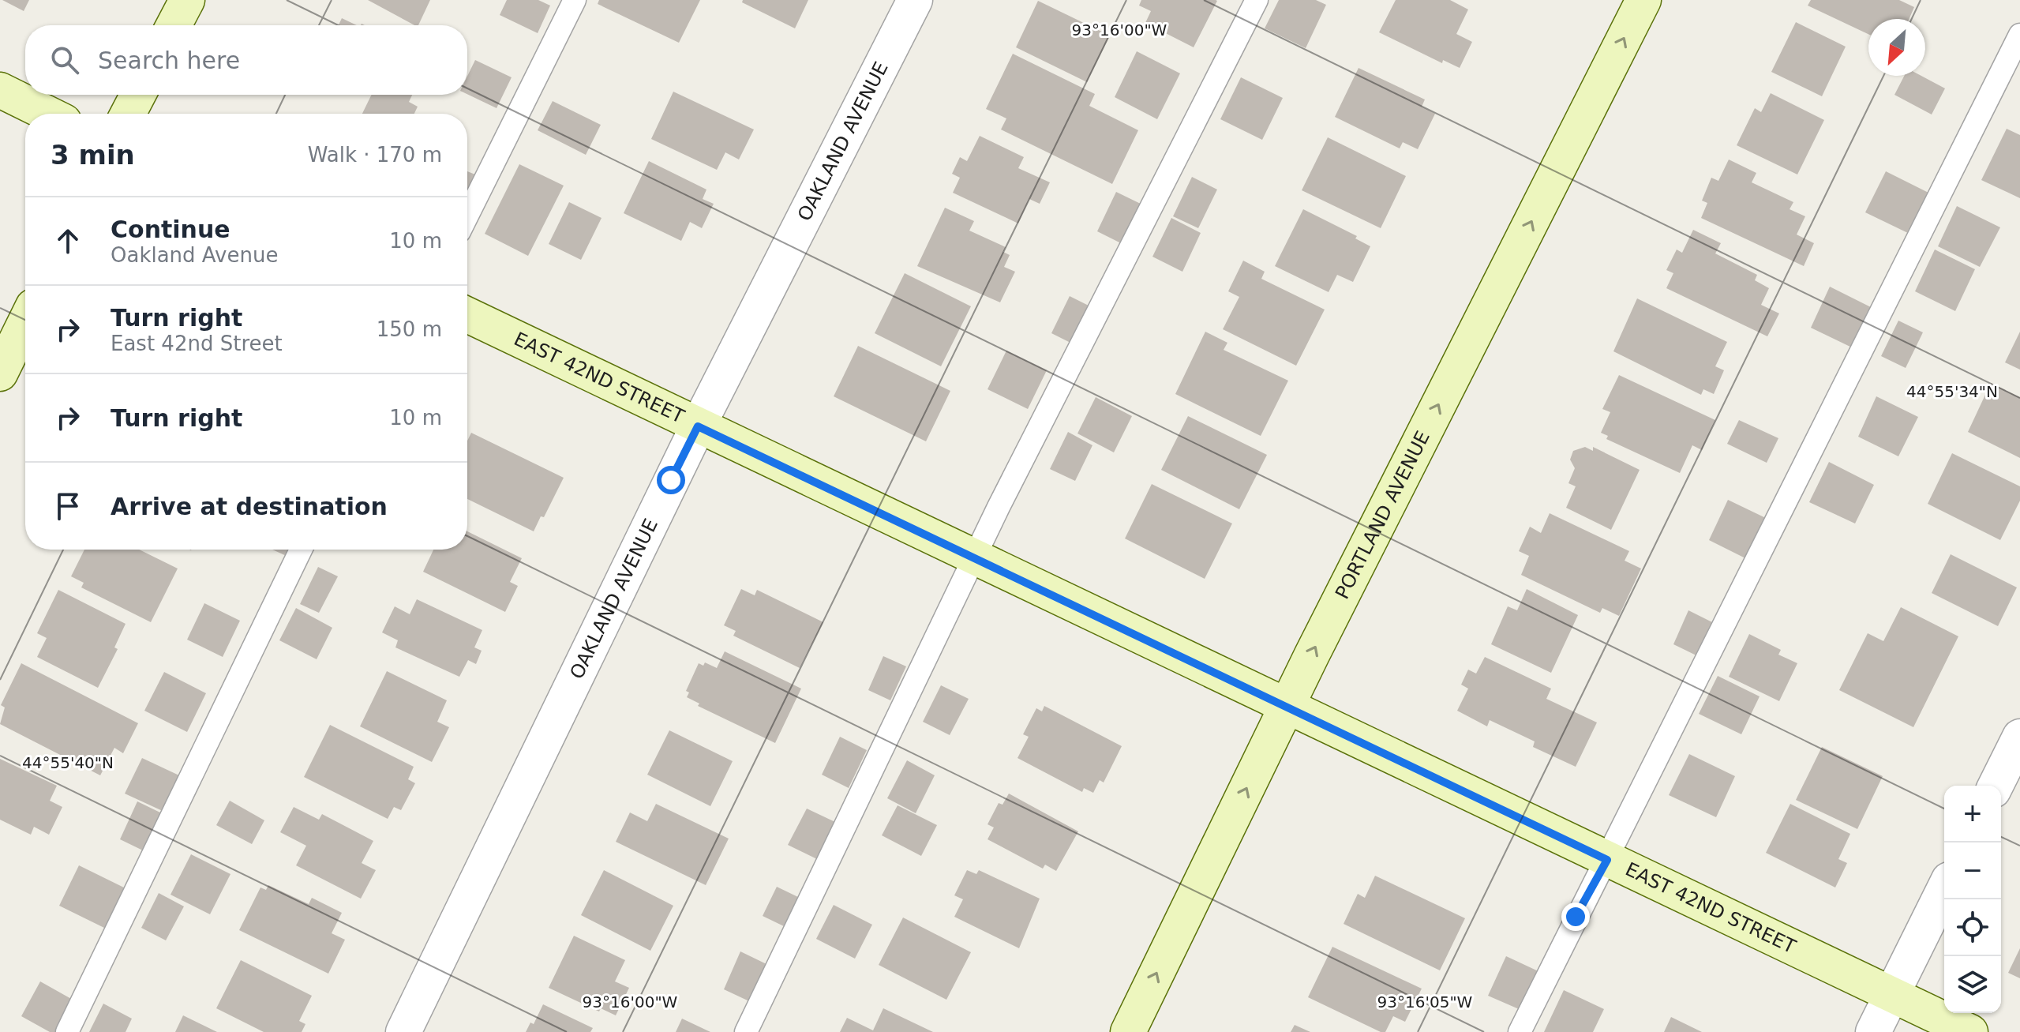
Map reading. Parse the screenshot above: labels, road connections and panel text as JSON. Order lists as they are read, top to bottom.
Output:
{
  "streets": {
    "street": ["OAKLAND AVENUE", "EAST 42ND STREET", "PORTLAND AVENUE"]
  },
  "crossings": [
    ["OAKLAND AVENUE", "EAST 42ND STREET"],
    ["EAST 42ND STREET", "PORTLAND AVENUE"]
  ],
  "one_way": ["PORTLAND AVENUE"],
  "north": "bottom left",
  "page": {
    "search": "Search here",
    "heading": ["3 min", "Walk · 170 m"],
    "list": [
      ["Continue", "Oakland Avenue", "10 m"],
      ["Turn right", "East 42nd Street", "150 m"],
      ["Turn right", "10 m"],
      "Arrive at destination"
    ],
    "map_buttons": ["+", "−"]
  },
  "coordinates": [
    "93°16'00\"W",
    "44°55'34\"N",
    "44°55'40\"N",
    "93°16'05\"W"
  ]
}
